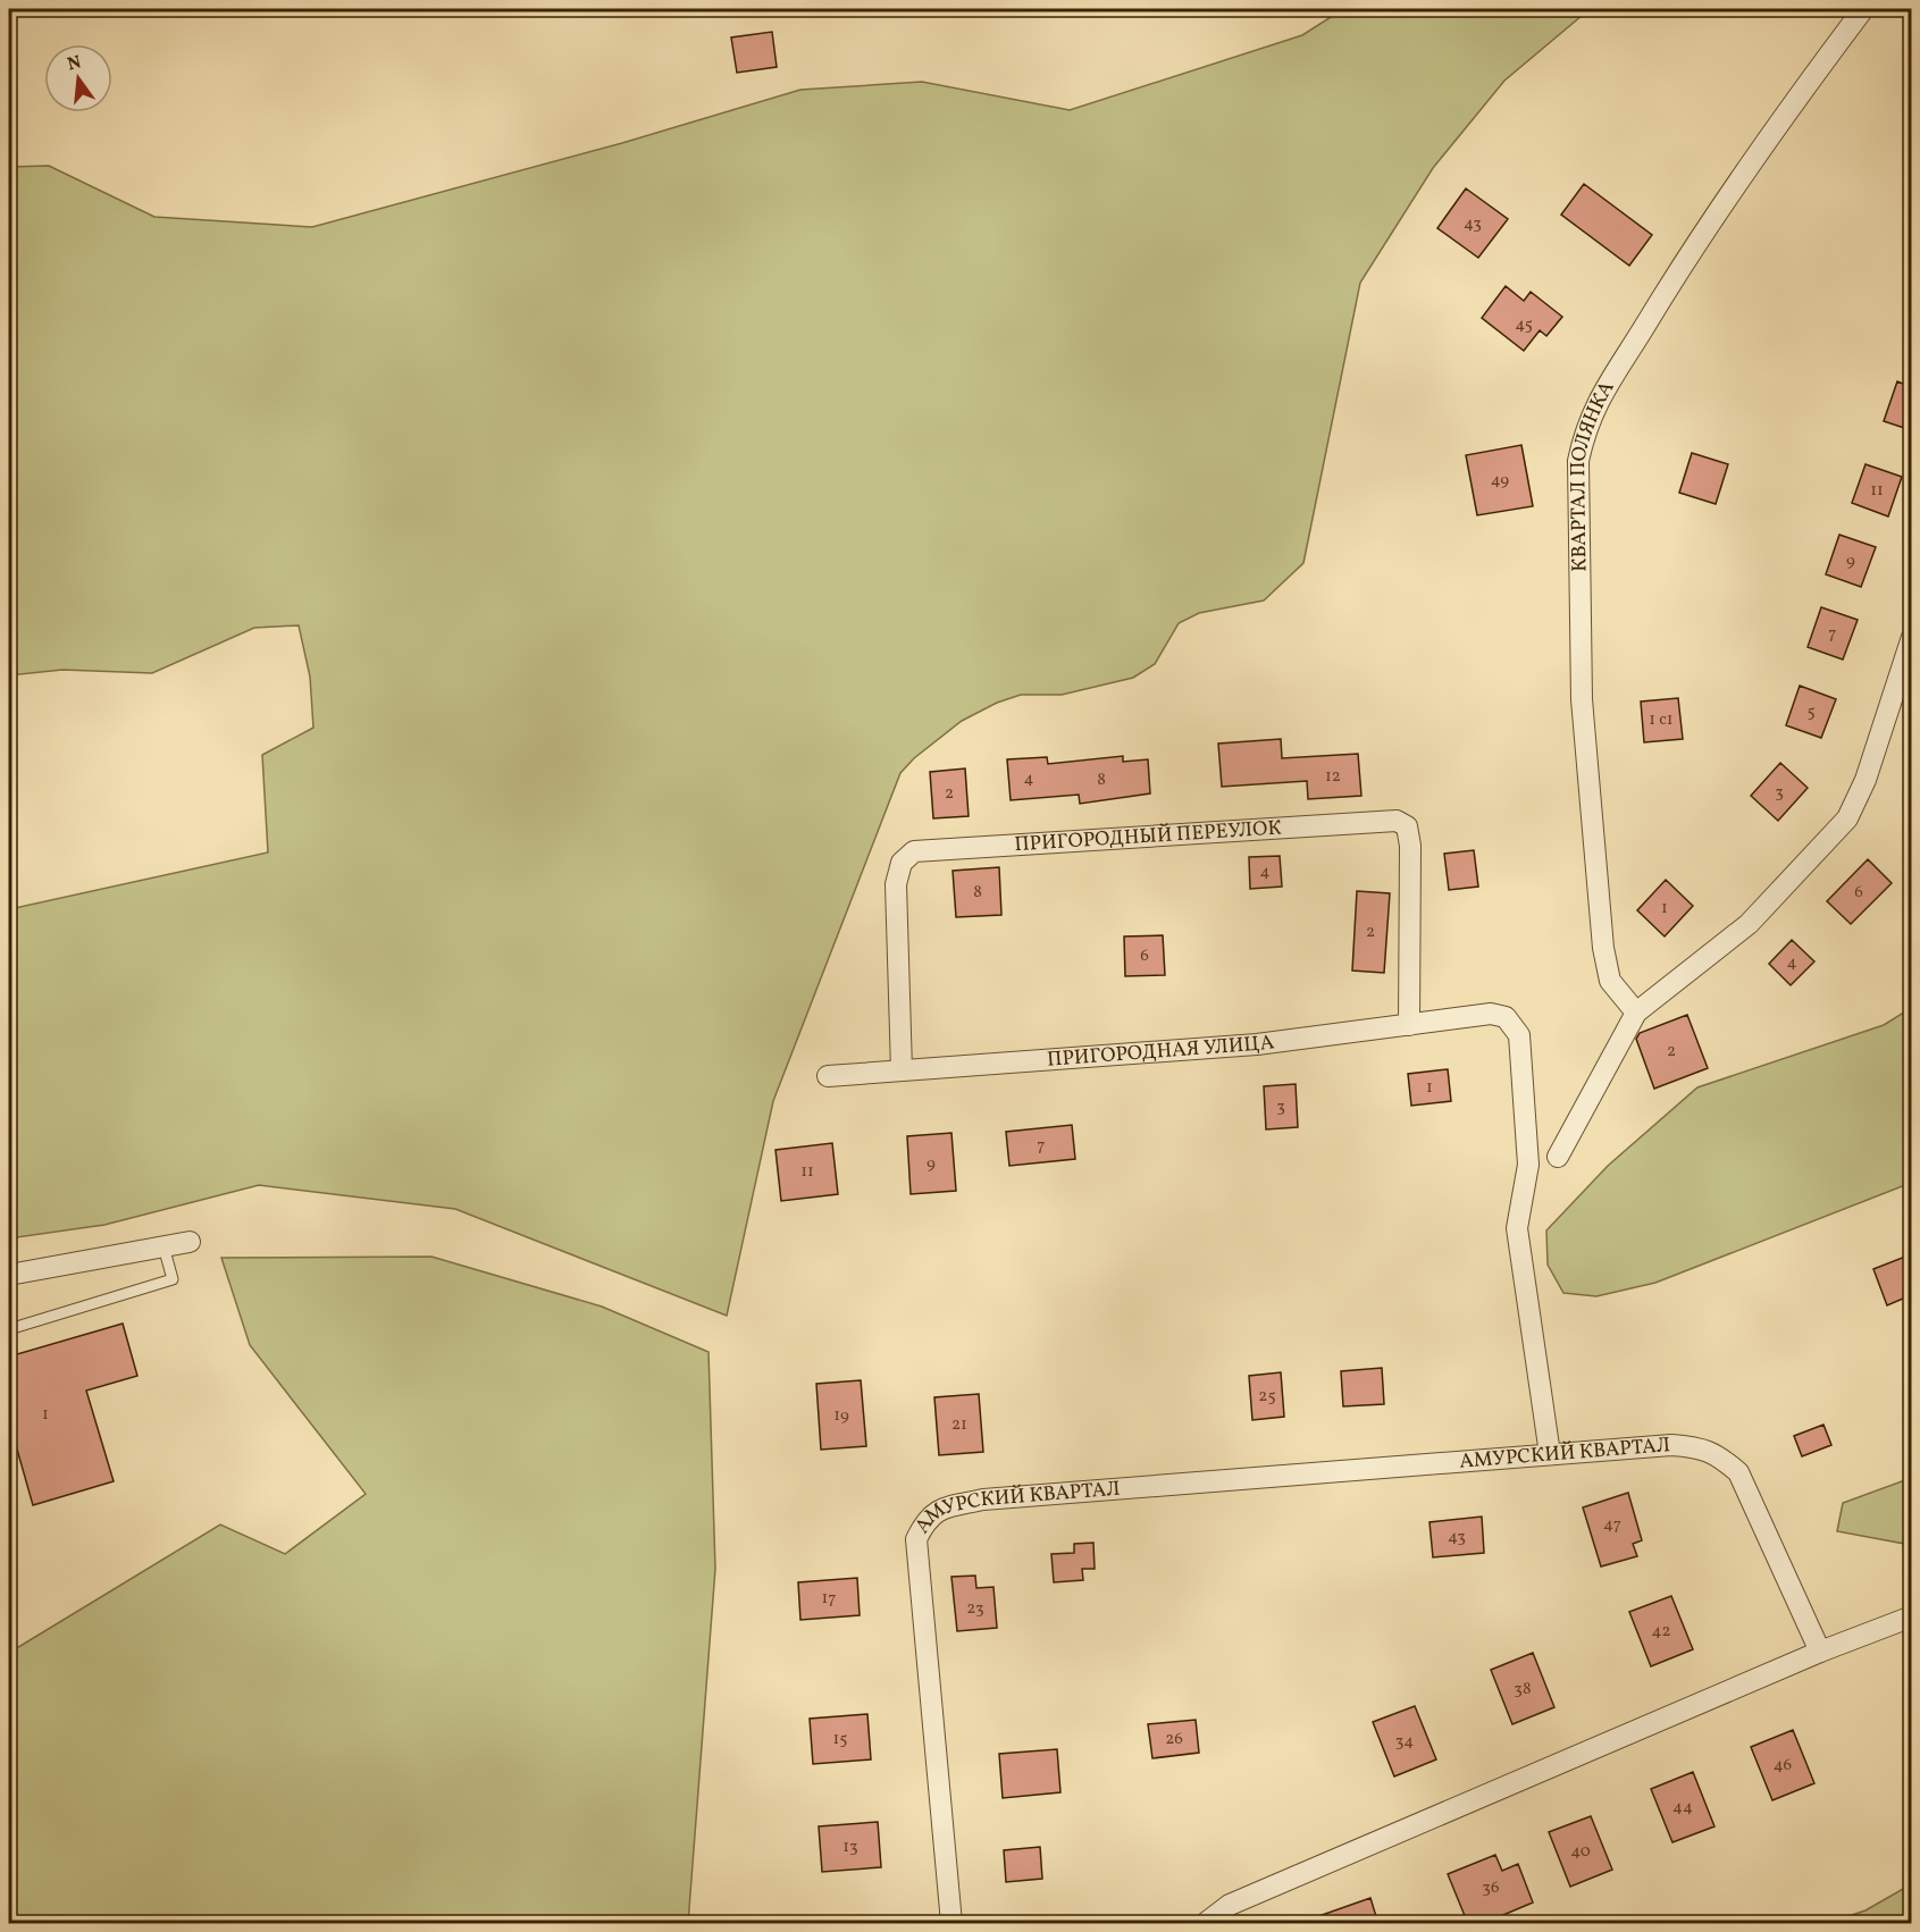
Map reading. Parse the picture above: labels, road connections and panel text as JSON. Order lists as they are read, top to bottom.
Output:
{
  "streets": {
    "street": [
      "КВАРТАЛ ПОЛЯНКА",
      "ПРИГОРОДНЫЙ ПЕРЕУЛОК",
      "ПРИГОРОДНАЯ УЛИЦА",
      "АМУРСКИЙ КВАРТАЛ"
    ]
  },
  "crossings": [
    ["ПРИГОРОДНЫЙ ПЕРЕУЛОК", "ПРИГОРОДНАЯ УЛИЦА"],
    ["ПРИГОРОДНАЯ УЛИЦА", "АМУРСКИЙ КВАРТАЛ"]
  ],
  "house_numbers": [
    "43",
    "45",
    "49",
    "11",
    "9",
    "7",
    "5",
    "1 с1",
    "12",
    "4",
    "8",
    "3",
    "2",
    "4",
    "8",
    "6",
    "1",
    "2",
    "6",
    "4",
    "2",
    "1",
    "3",
    "7",
    "9",
    "11",
    "25",
    "1",
    "19",
    "21",
    "47",
    "43",
    "17",
    "23",
    "42",
    "38",
    "15",
    "26",
    "34",
    "46",
    "44",
    "13",
    "40",
    "36"
  ],
  "north": "top"
}
